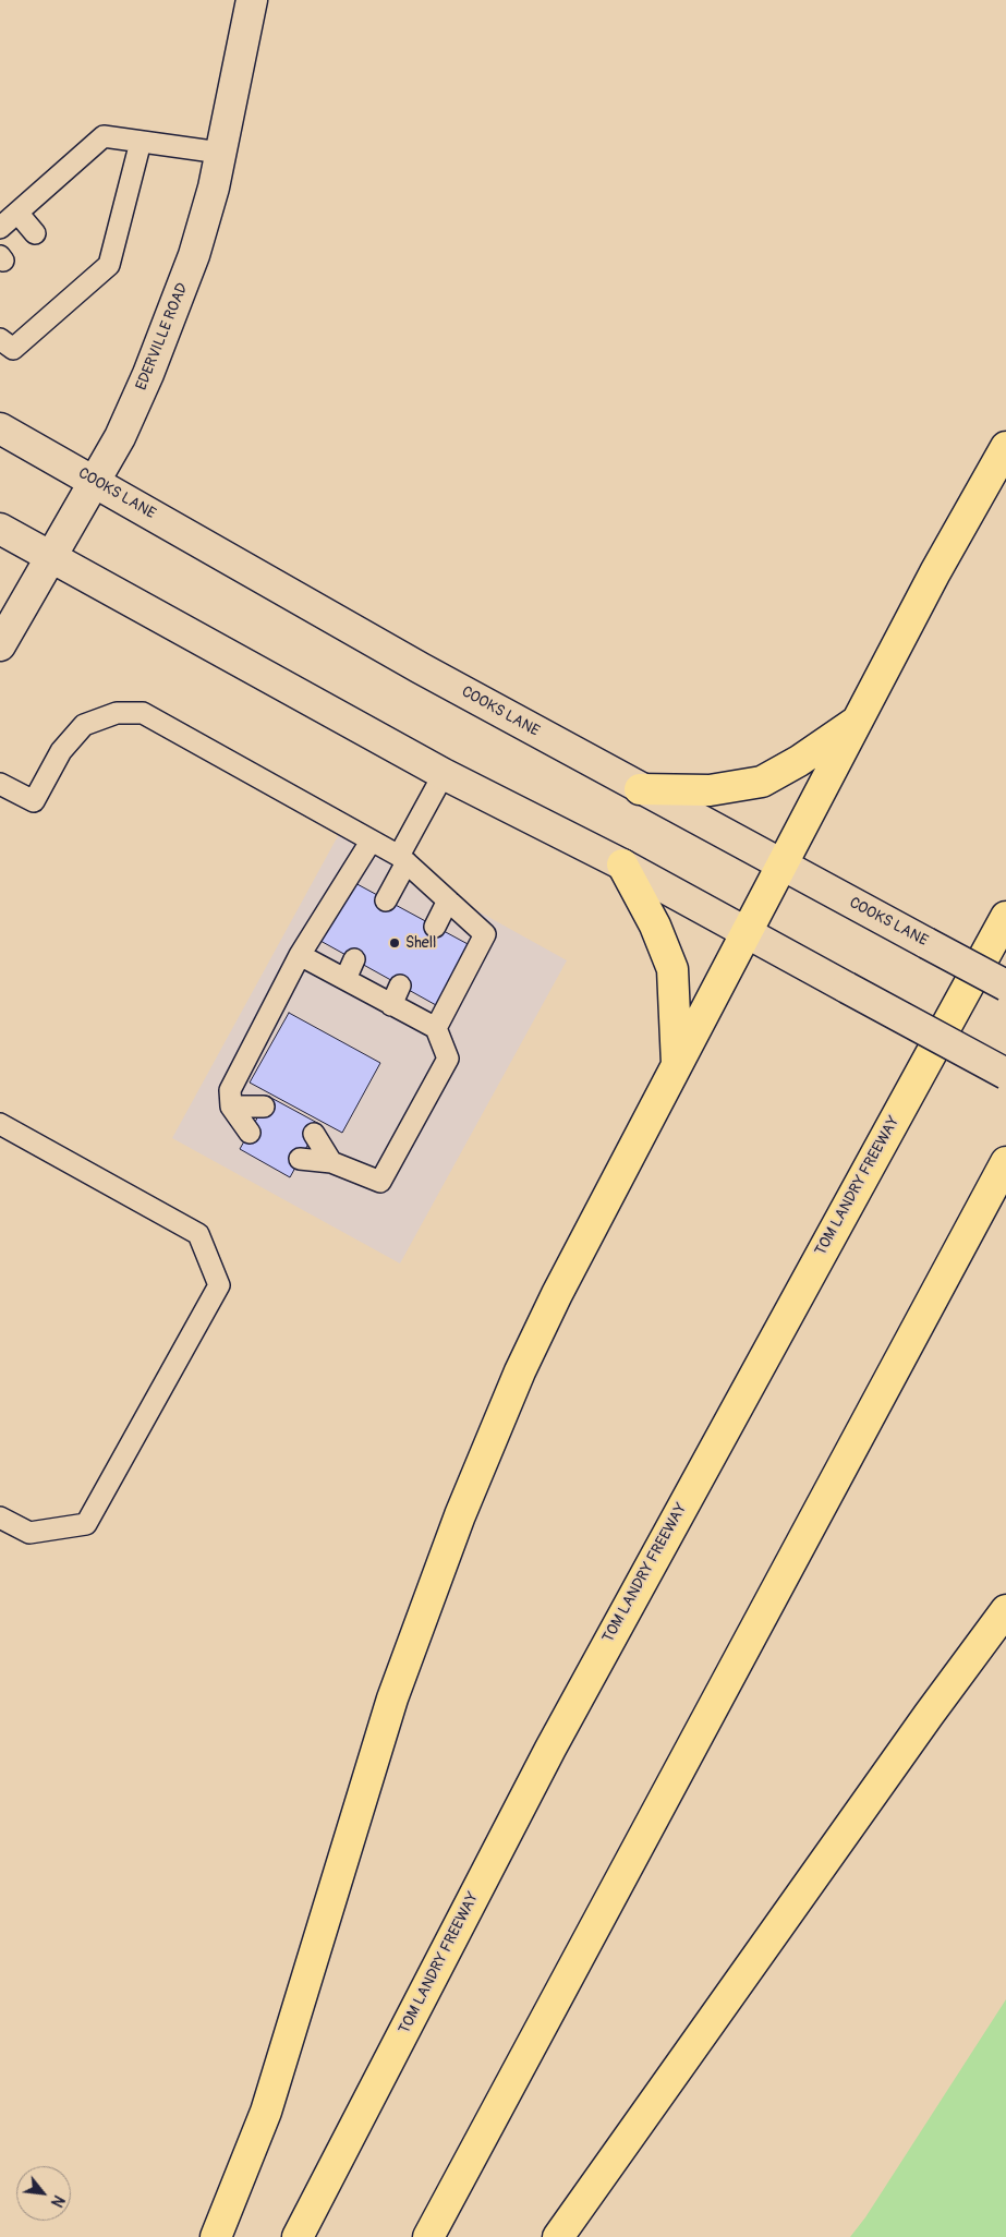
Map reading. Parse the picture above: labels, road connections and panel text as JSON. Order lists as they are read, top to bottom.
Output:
{
  "streets": {
    "highway": ["TOM LANDRY FREEWAY"],
    "main road": ["EDERVILLE ROAD", "COOKS LANE"]
  },
  "crossings": [
    ["EDERVILLE ROAD", "COOKS LANE"]
  ],
  "places": ["Shell"],
  "north": "bottom right"
}
